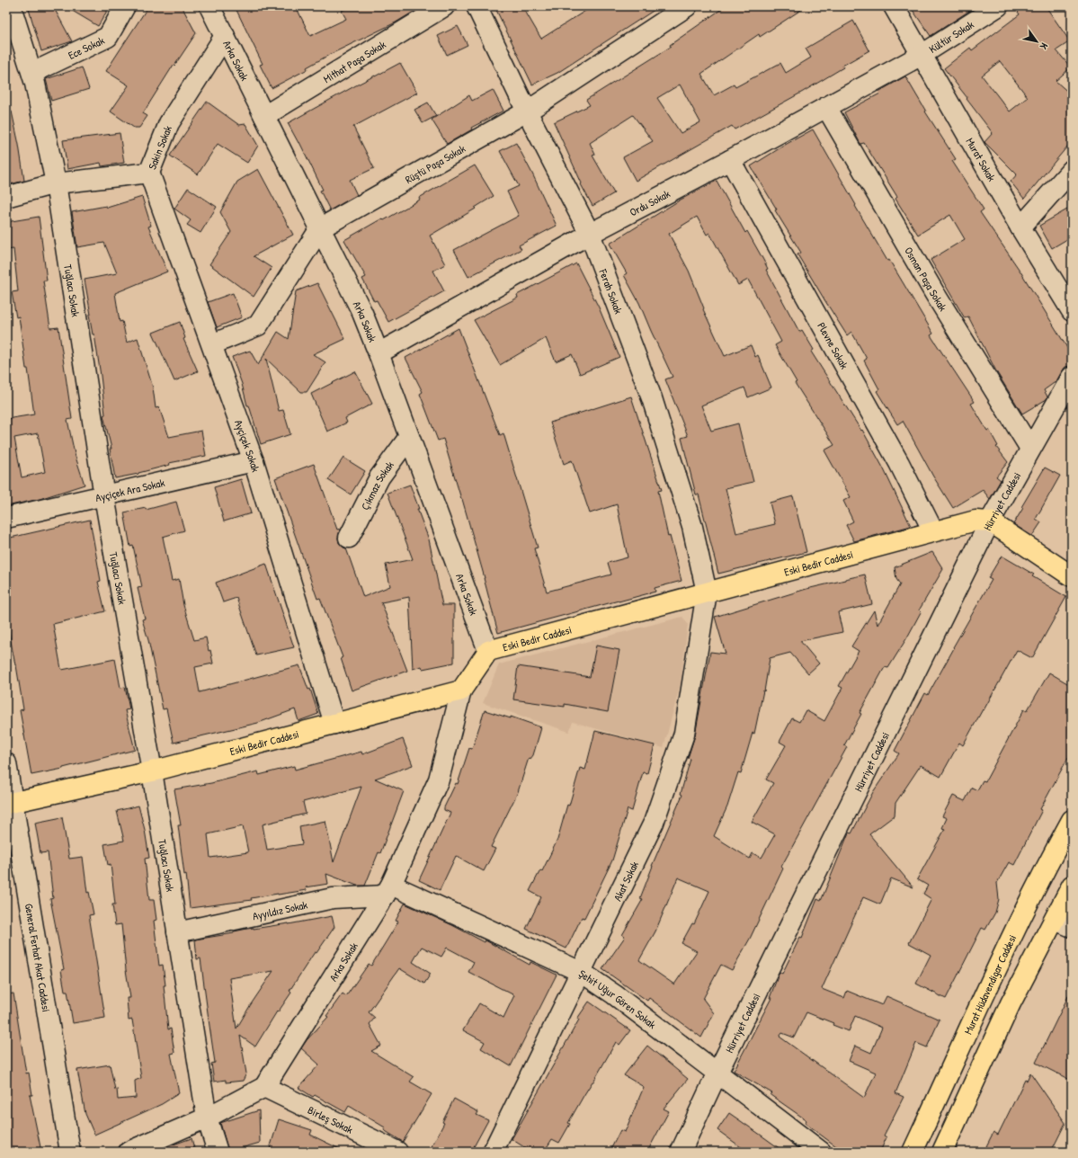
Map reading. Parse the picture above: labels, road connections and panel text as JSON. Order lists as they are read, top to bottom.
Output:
{
  "streets": {
    "main road": ["Eski Bedir Caddesi", "Murat Hüdavendigar Caddesi"],
    "street": [
      "Kültür Sokak",
      "Ece Sokak",
      "Arka Sokak",
      "Mithat Paşa Sokak",
      "Sakin Sokak",
      "Murat Sokak",
      "Rüştü Paşa Sokak",
      "Ordu Sokak",
      "Osman Paşa Sokak",
      "Tuğlacı Sokak",
      "Ferah Sokak",
      "Plevne Sokak",
      "Ayçiçek Sokak",
      "Çıkmaz Sokak",
      "Ayçiçek Ara Sokak",
      "Hürriyet Caddesi",
      "Akat Sokak",
      "Ayyıldız Sokak",
      "General Ferhat Akat Caddesi",
      "Şehit Uğur Gören Sokak",
      "Birleş Sokak"
    ]
  },
  "crossings": [
    ["Kültür Sokak", "Murat Sokak"],
    ["Kültür Sokak", "Ordu Sokak"],
    ["Ece Sokak", "Tuğlacı Sokak"],
    ["Arka Sokak", "Mithat Paşa Sokak"],
    ["Arka Sokak", "Sakin Sokak"],
    ["Arka Sokak", "Rüştü Paşa Sokak"],
    ["Arka Sokak", "Ordu Sokak"],
    ["Arka Sokak", "Tuğlacı Sokak"],
    ["Arka Sokak", "Çıkmaz Sokak"],
    ["Arka Sokak", "Eski Bedir Caddesi"],
    ["Arka Sokak", "Ayyıldız Sokak"],
    ["Arka Sokak", "Şehit Uğur Gören Sokak"],
    ["Arka Sokak", "Birleş Sokak"],
    ["Sakin Sokak", "Tuğlacı Sokak"],
    ["Sakin Sokak", "Ayçiçek Sokak"],
    ["Murat Sokak", "Ordu Sokak"],
    ["Rüştü Paşa Sokak", "Ferah Sokak"],
    ["Rüştü Paşa Sokak", "Ayçiçek Sokak"],
    ["Ordu Sokak", "Osman Paşa Sokak"],
    ["Ordu Sokak", "Ferah Sokak"],
    ["Ordu Sokak", "Plevne Sokak"],
    ["Osman Paşa Sokak", "Hürriyet Caddesi"],
    ["Tuğlacı Sokak", "Ayçiçek Ara Sokak"],
    ["Tuğlacı Sokak", "Eski Bedir Caddesi"],
    ["Tuğlacı Sokak", "Ayyıldız Sokak"],
    ["Ferah Sokak", "Eski Bedir Caddesi"],
    ["Ferah Sokak", "Akat Sokak"],
    ["Plevne Sokak", "Eski Bedir Caddesi"],
    ["Ayçiçek Sokak", "Ayçiçek Ara Sokak"],
    ["Ayçiçek Sokak", "Eski Bedir Caddesi"],
    ["Hürriyet Caddesi", "Eski Bedir Caddesi"],
    ["Hürriyet Caddesi", "Şehit Uğur Gören Sokak"],
    ["Eski Bedir Caddesi", "Akat Sokak"],
    ["Eski Bedir Caddesi", "General Ferhat Akat Caddesi"],
    ["Akat Sokak", "Şehit Uğur Gören Sokak"],
    ["Ayyıldız Sokak", "Şehit Uğur Gören Sokak"]
  ],
  "north": "bottom right"
}
